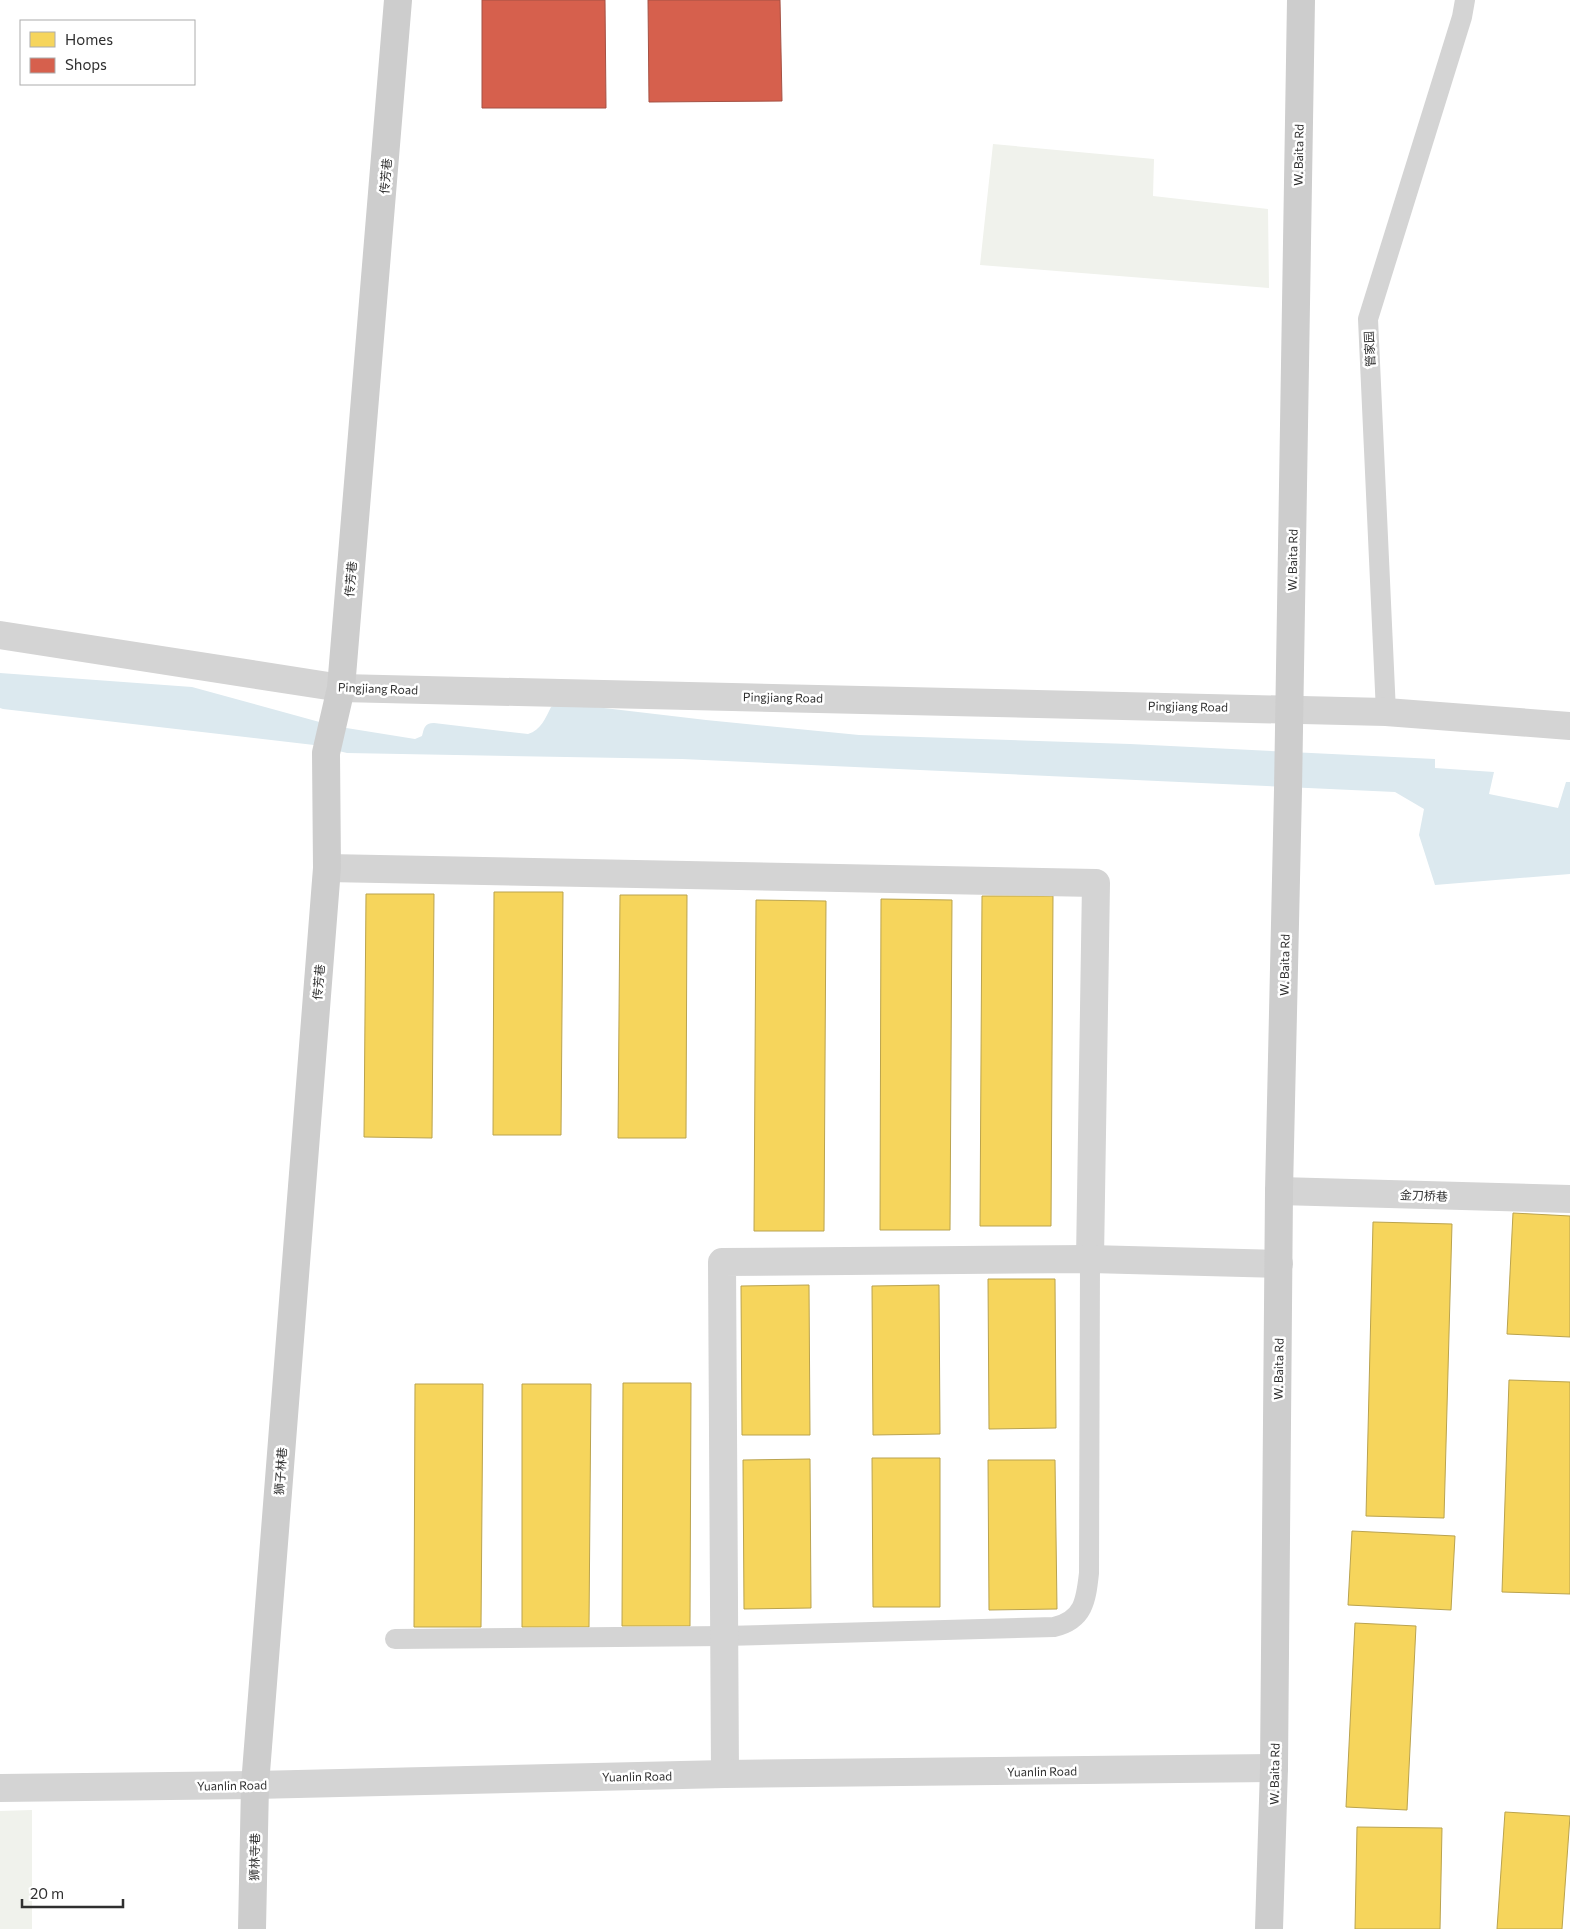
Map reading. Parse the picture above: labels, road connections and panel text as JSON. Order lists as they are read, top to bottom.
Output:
{
  "streets": {
    "street": [
      "W. Baita Rd",
      "传芳巷",
      "Pingjiang Road",
      "金刀桥巷",
      "狮子林巷",
      "Yuanlin Road",
      "狮林寺巷"
    ],
    "lane": ["管家园"]
  },
  "crossings": [
    ["W. Baita Rd", "Pingjiang Road"],
    ["W. Baita Rd", "金刀桥巷"],
    ["W. Baita Rd", "Yuanlin Road"],
    ["传芳巷", "Pingjiang Road"],
    ["传芳巷", "狮子林巷"],
    ["管家园", "Pingjiang Road"],
    ["狮子林巷", "Yuanlin Road"],
    ["狮子林巷", "狮林寺巷"],
    ["Yuanlin Road", "狮林寺巷"]
  ],
  "legend": ["Homes", "Shops"],
  "scale_bar": "20 m"
}
